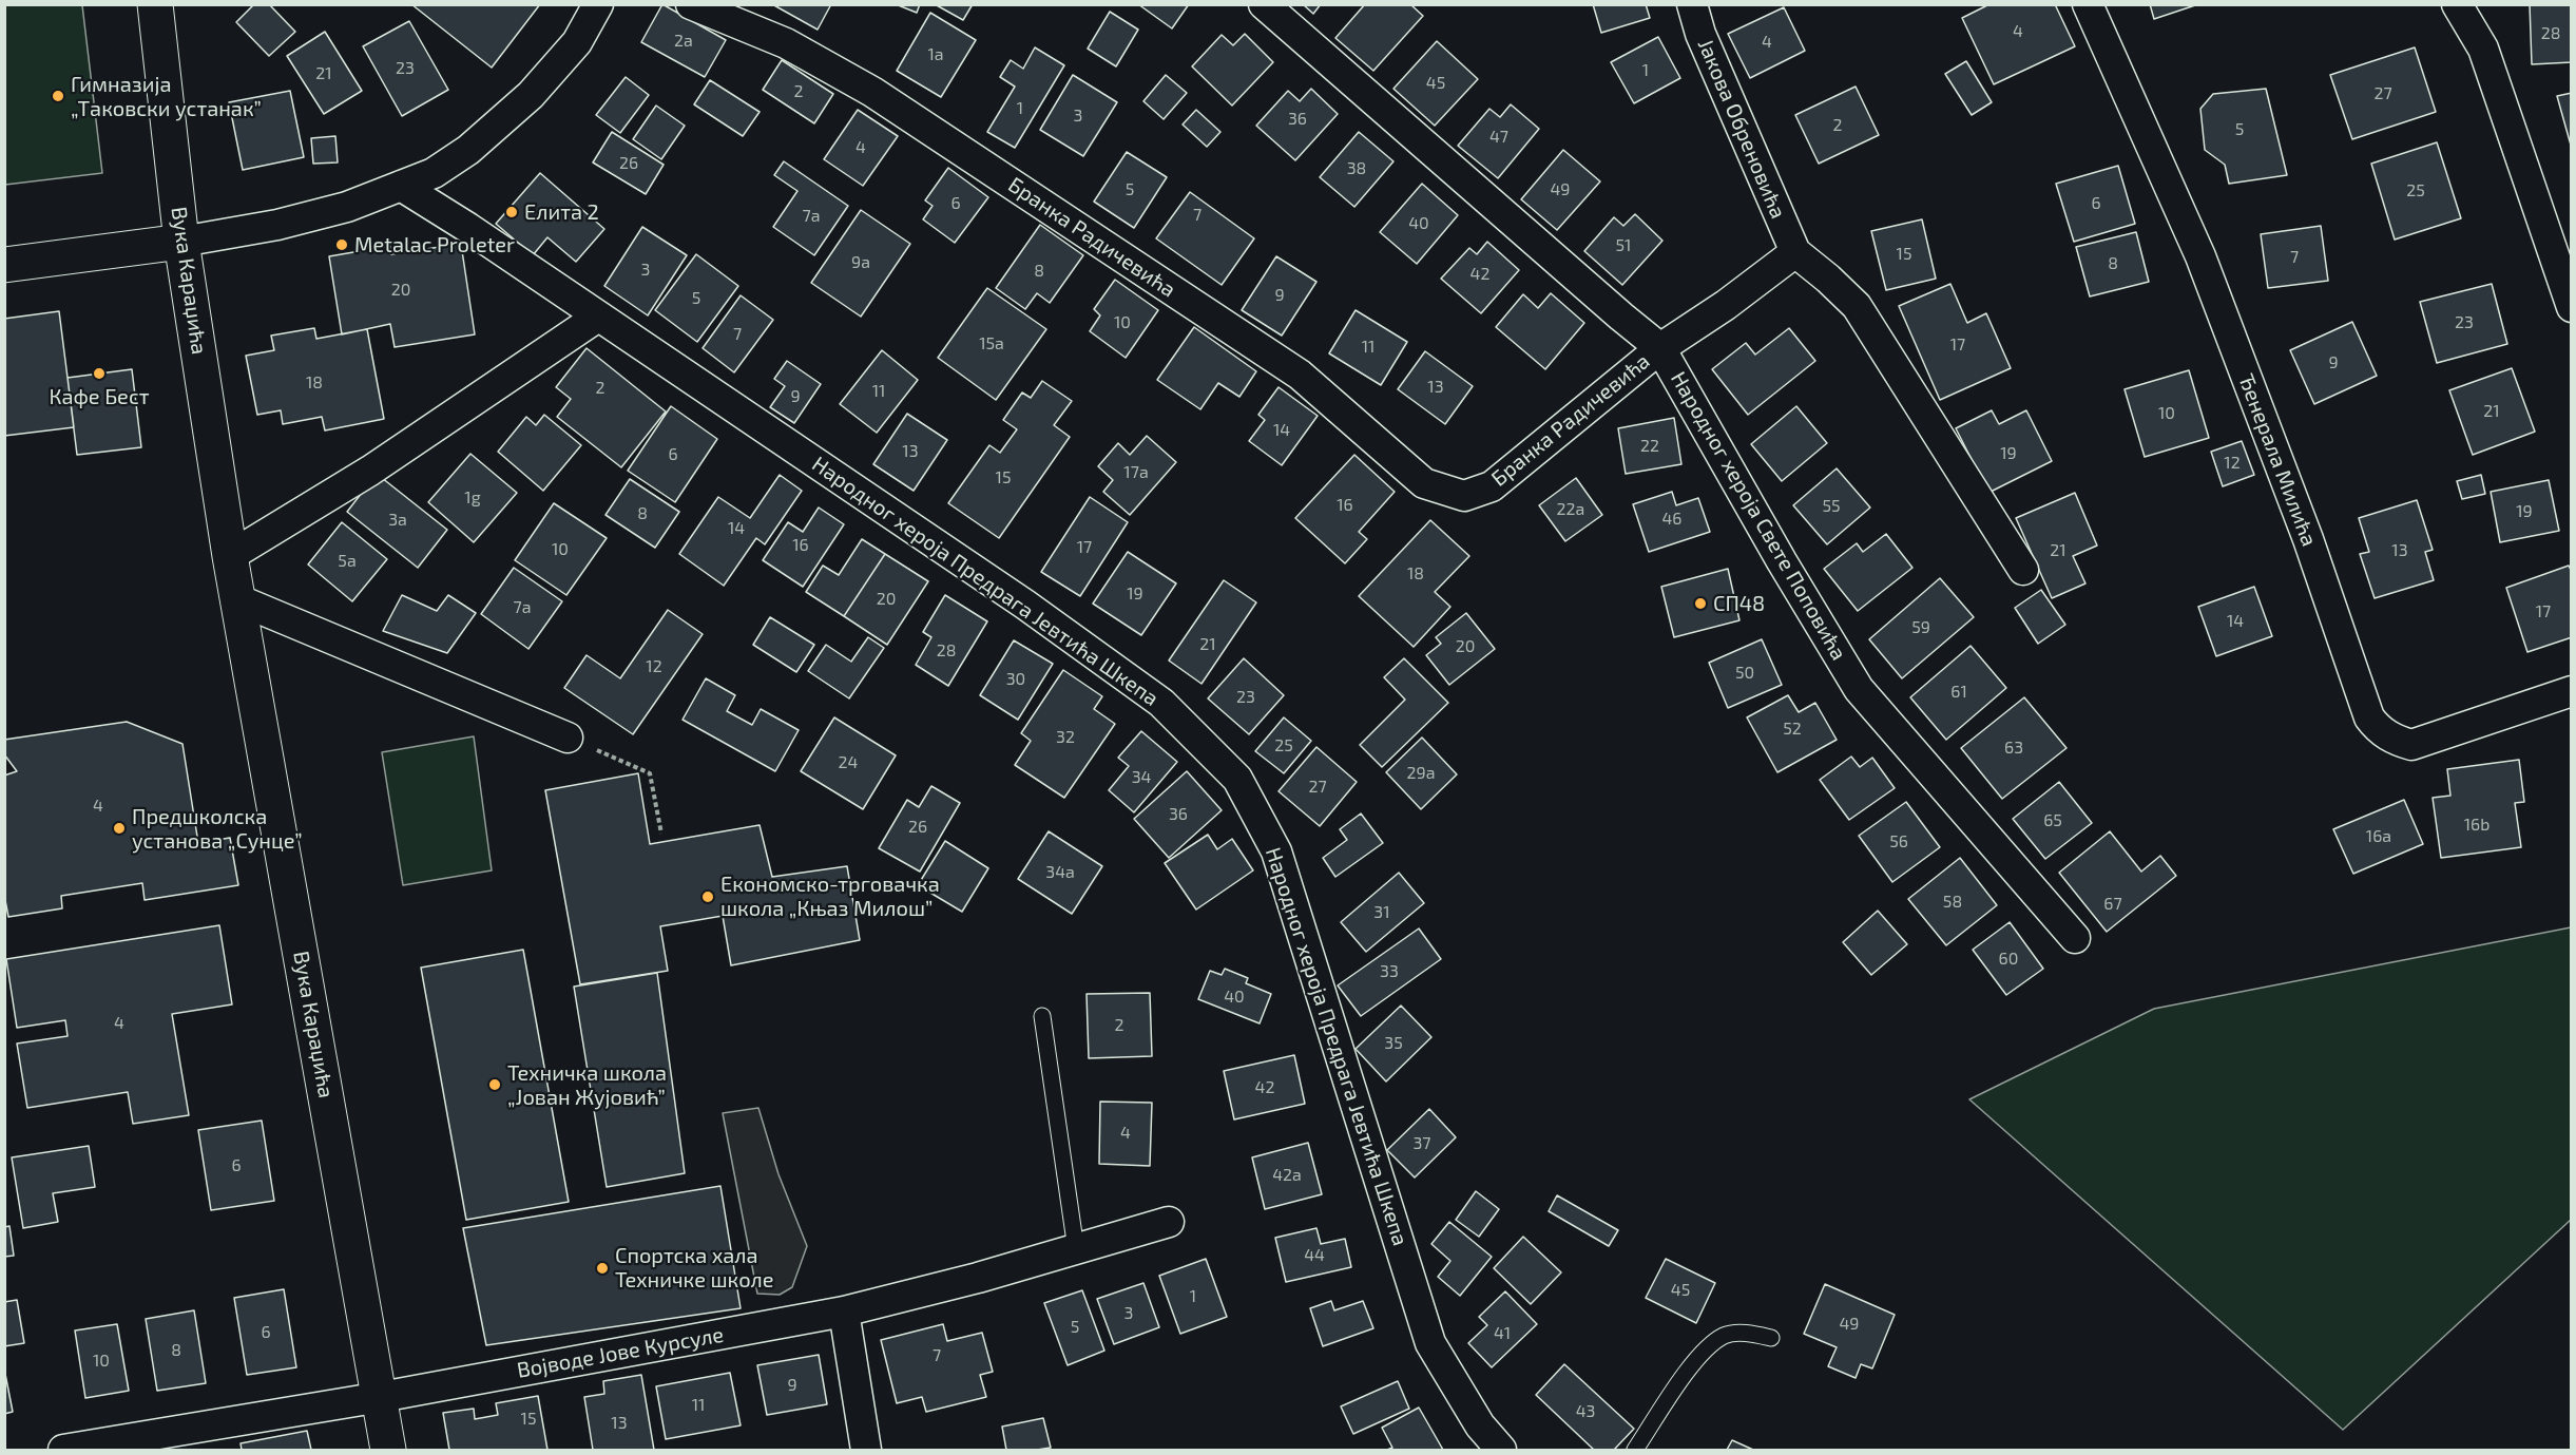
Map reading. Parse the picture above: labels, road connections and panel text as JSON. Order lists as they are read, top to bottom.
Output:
{
  "streets": {
    "street": [
      "Јакова Обреновића",
      "Бранка Радичевића",
      "Вука Караџића",
      "Ђенерала Милића",
      "Народног хероја Свете Поповића",
      "Народног хероја Предрага Јевтића Шкепа",
      "Војводе Јове Курсуле"
    ]
  },
  "crossings": [
    ["Јакова Обреновића", "Бранка Радичевића"],
    ["Бранка Радичевића", "Народног хероја Свете Поповића"],
    ["Вука Караџића", "Војводе Јове Курсуле"]
  ],
  "places": [
    "Гимназија „Таковски устанак”",
    "Елита 2",
    "Metalac Proleter",
    "Кафе Бест",
    "СП48",
    "Предшколска установа „Сунце”",
    "Економско-трговачка школа „Књаз Милош”",
    "Техничка школа „Јован Жујовић”",
    "Спортска хала Техничке школе"
  ],
  "house_numbers": [
    "4",
    "28",
    "2a",
    "4",
    "1a",
    "23",
    "1",
    "21",
    "45",
    "2",
    "27",
    "1",
    "3",
    "36",
    "2",
    "5",
    "47",
    "4",
    "26",
    "38",
    "5",
    "49",
    "25",
    "6",
    "6",
    "7",
    "7a",
    "40",
    "51",
    "15",
    "7",
    "9a",
    "8",
    "3",
    "8",
    "42",
    "20",
    "9",
    "5",
    "10",
    "23",
    "7",
    "15a",
    "17",
    "11",
    "9",
    "18",
    "13",
    "2",
    "11",
    "9",
    "21",
    "10",
    "14",
    "22",
    "13",
    "19",
    "6",
    "12",
    "17a",
    "15",
    "1g",
    "16",
    "55",
    "22a",
    "19",
    "8",
    "46",
    "3a",
    "14",
    "16",
    "17",
    "10",
    "21",
    "13",
    "5a",
    "18",
    "19",
    "20",
    "7a",
    "17",
    "14",
    "59",
    "21",
    "20",
    "28",
    "12",
    "50",
    "30",
    "61",
    "23",
    "52",
    "32",
    "25",
    "63",
    "24",
    "29a",
    "34",
    "27",
    "4",
    "36",
    "65",
    "16b",
    "26",
    "16a",
    "56",
    "34a",
    "58",
    "67",
    "31",
    "60",
    "33",
    "40",
    "4",
    "2",
    "35",
    "42",
    "4",
    "37",
    "6",
    "42a",
    "44",
    "45",
    "1",
    "3",
    "49",
    "5",
    "6",
    "41",
    "8",
    "7",
    "10",
    "9",
    "11",
    "43",
    "15",
    "13"
  ]
}
